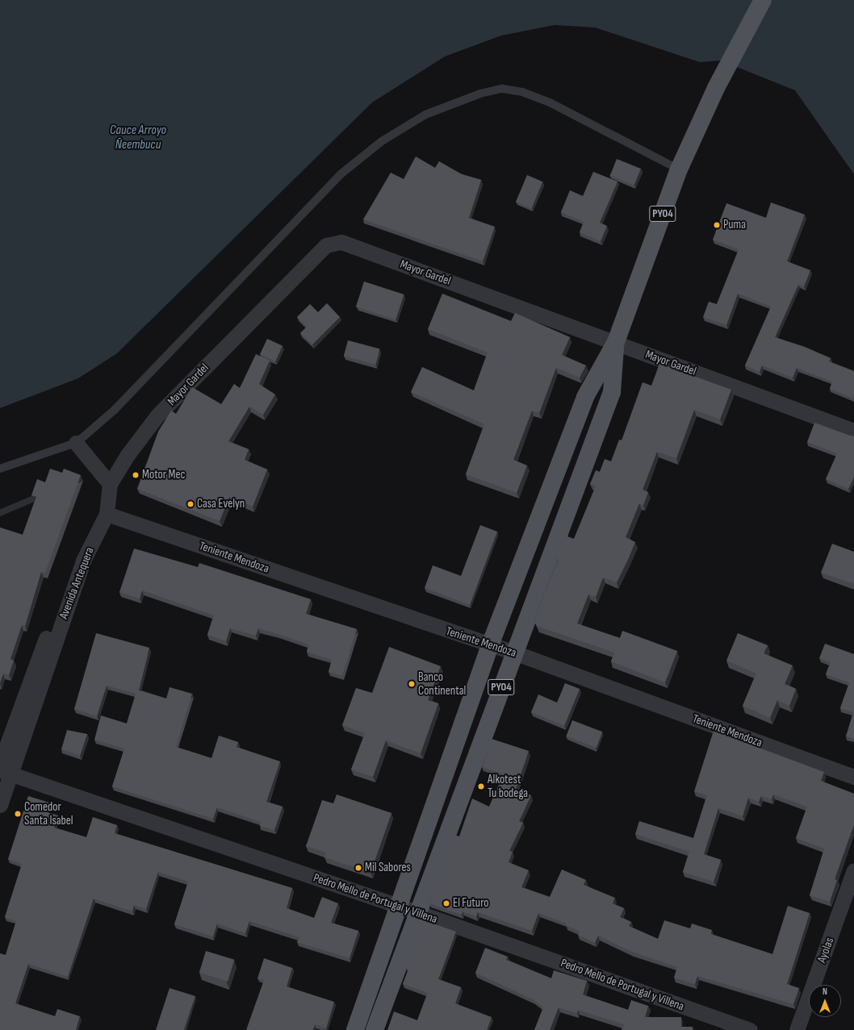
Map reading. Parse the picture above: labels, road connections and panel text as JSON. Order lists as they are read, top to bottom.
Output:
{
  "streets": {
    "main road": ["PY04"],
    "street": [
      "Mayor Gardel",
      "Teniente Mendoza",
      "Avenida Antequera",
      "Pedro Mello de Portugal y Villena",
      "Ayolas"
    ]
  },
  "crossings": [
    ["PY04", "Mayor Gardel"],
    ["PY04", "Teniente Mendoza"],
    ["PY04", "Pedro Mello de Portugal y Villena"],
    ["Mayor Gardel", "Teniente Mendoza"],
    ["Mayor Gardel", "Avenida Antequera"],
    ["Teniente Mendoza", "Avenida Antequera"],
    ["Avenida Antequera", "Pedro Mello de Portugal y Villena"]
  ],
  "water": ["Cauce Arroyo Ñeembucu"],
  "places": [
    "Puma",
    "Motor Mec",
    "Casa Evelyn",
    "Banco Continental",
    "Alkotest Tu bodega",
    "Comedor Santa Isabel",
    "Mil Sabores",
    "El Futuro"
  ],
  "north": "top"
}
